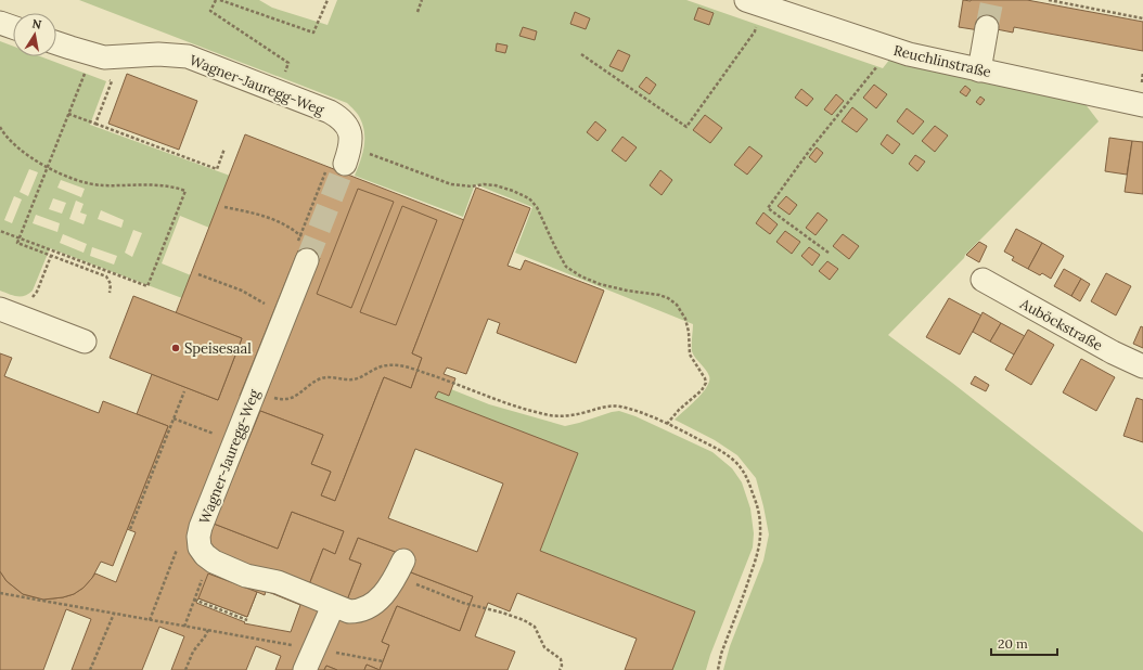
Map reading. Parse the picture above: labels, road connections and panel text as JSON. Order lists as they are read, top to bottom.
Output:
{
  "streets": {
    "street": ["Reuchlinstraße", "Wagner-Jauregg-Weg", "Auböckstraße"]
  },
  "places": ["Speisesaal"],
  "scale_bar": "20 m",
  "north": "top"
}
